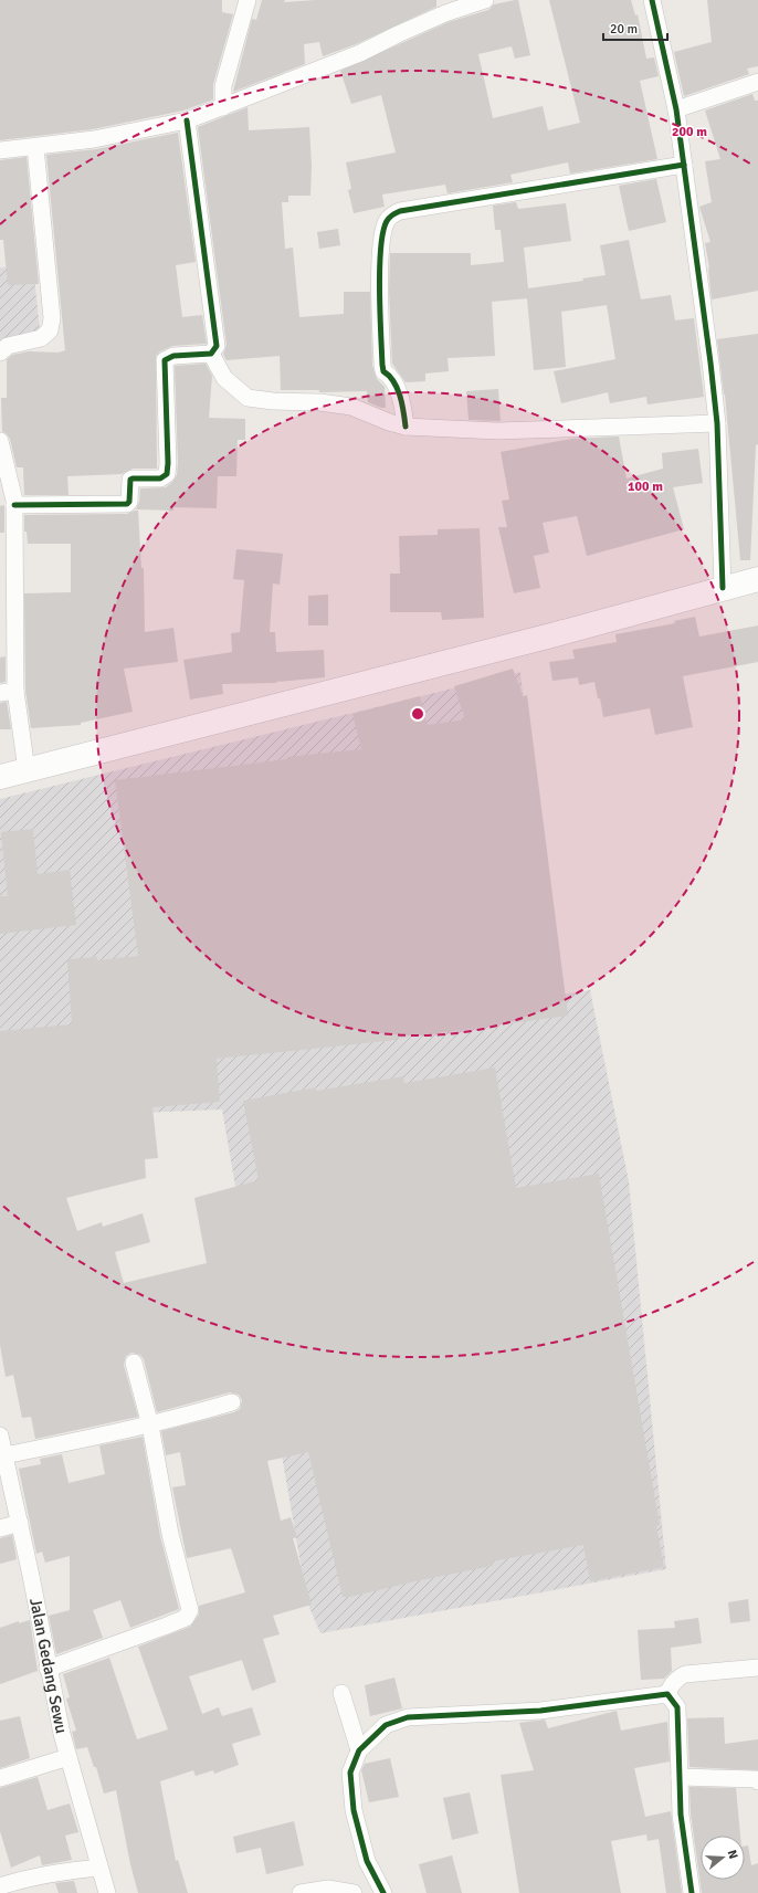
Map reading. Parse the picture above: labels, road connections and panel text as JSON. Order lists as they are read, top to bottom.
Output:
{
  "streets": {
    "street": ["Jalan Gedang Sewu"]
  },
  "scale_bar": "20 m",
  "north": "right",
  "rings": ["200 m", "100 m"]
}
